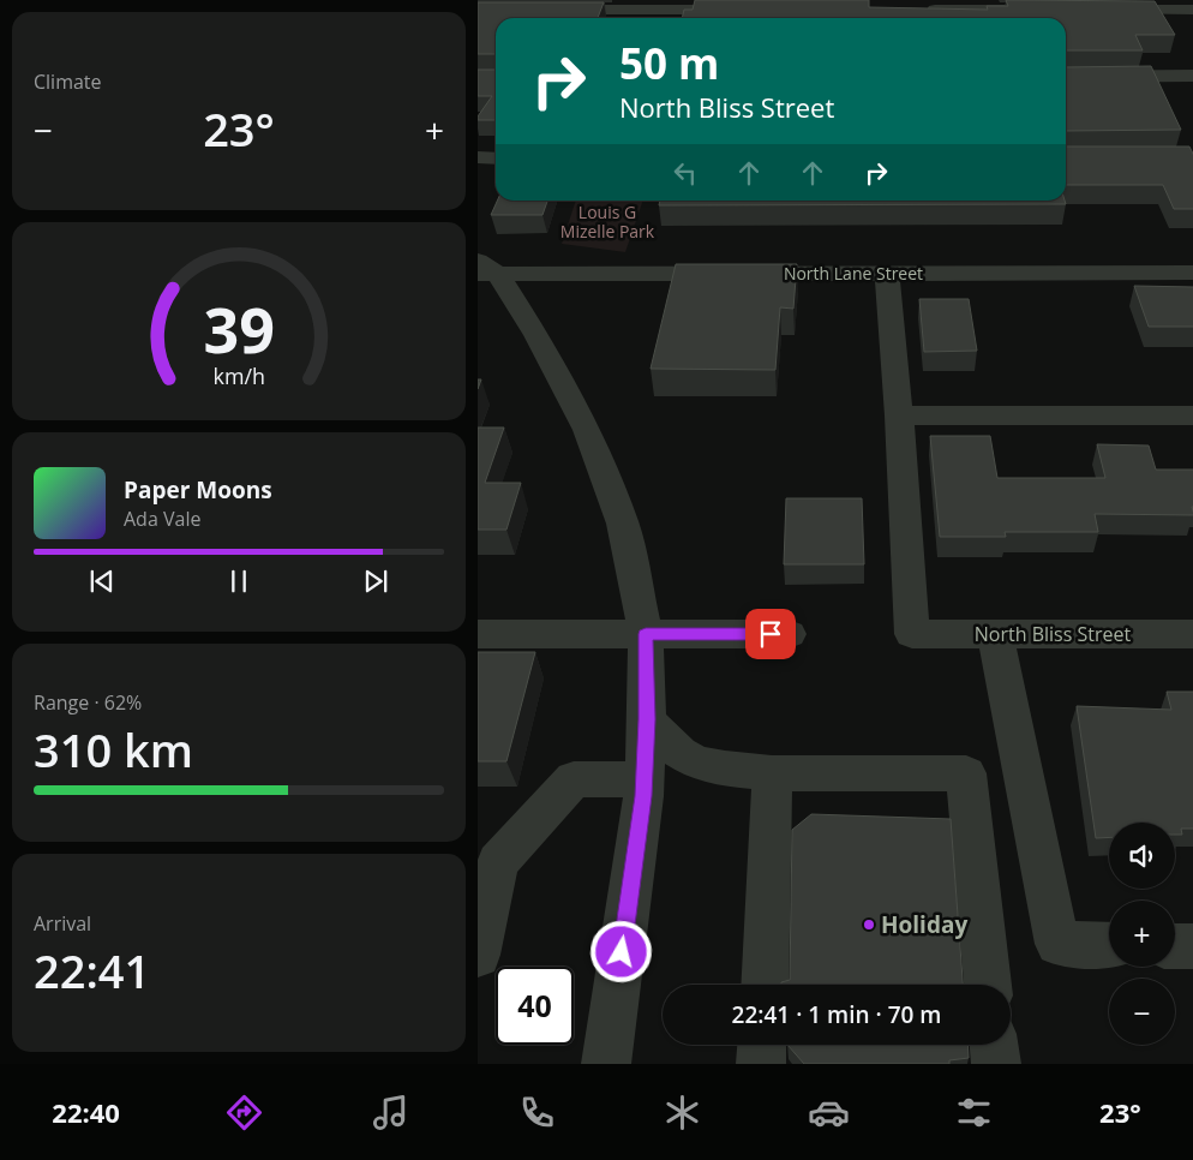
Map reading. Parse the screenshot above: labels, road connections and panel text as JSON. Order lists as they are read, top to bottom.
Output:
{
  "streets": {
    "street": ["North Lane Street", "North Bliss Street"]
  },
  "parks": ["Louis G Mizelle Park"],
  "places": ["Holiday"],
  "page": {
    "tile": [
      "Climate",
      ["Range · 62%", "310 km"],
      ["Arrival", "22:41"]
    ],
    "turn": ["50 m", "North Bliss Street"],
    "heat": ["−", "23°", "+"],
    "song": ["Paper Moons", "Ada Vale"],
    "map_buttons": ["+", "−"],
    "limit": "40",
    "trip": "22:41 · 1 min · 70 m",
    "tabs": ["22:40", "23°"],
    "gauge": ["39", "km/h"]
  }
}
